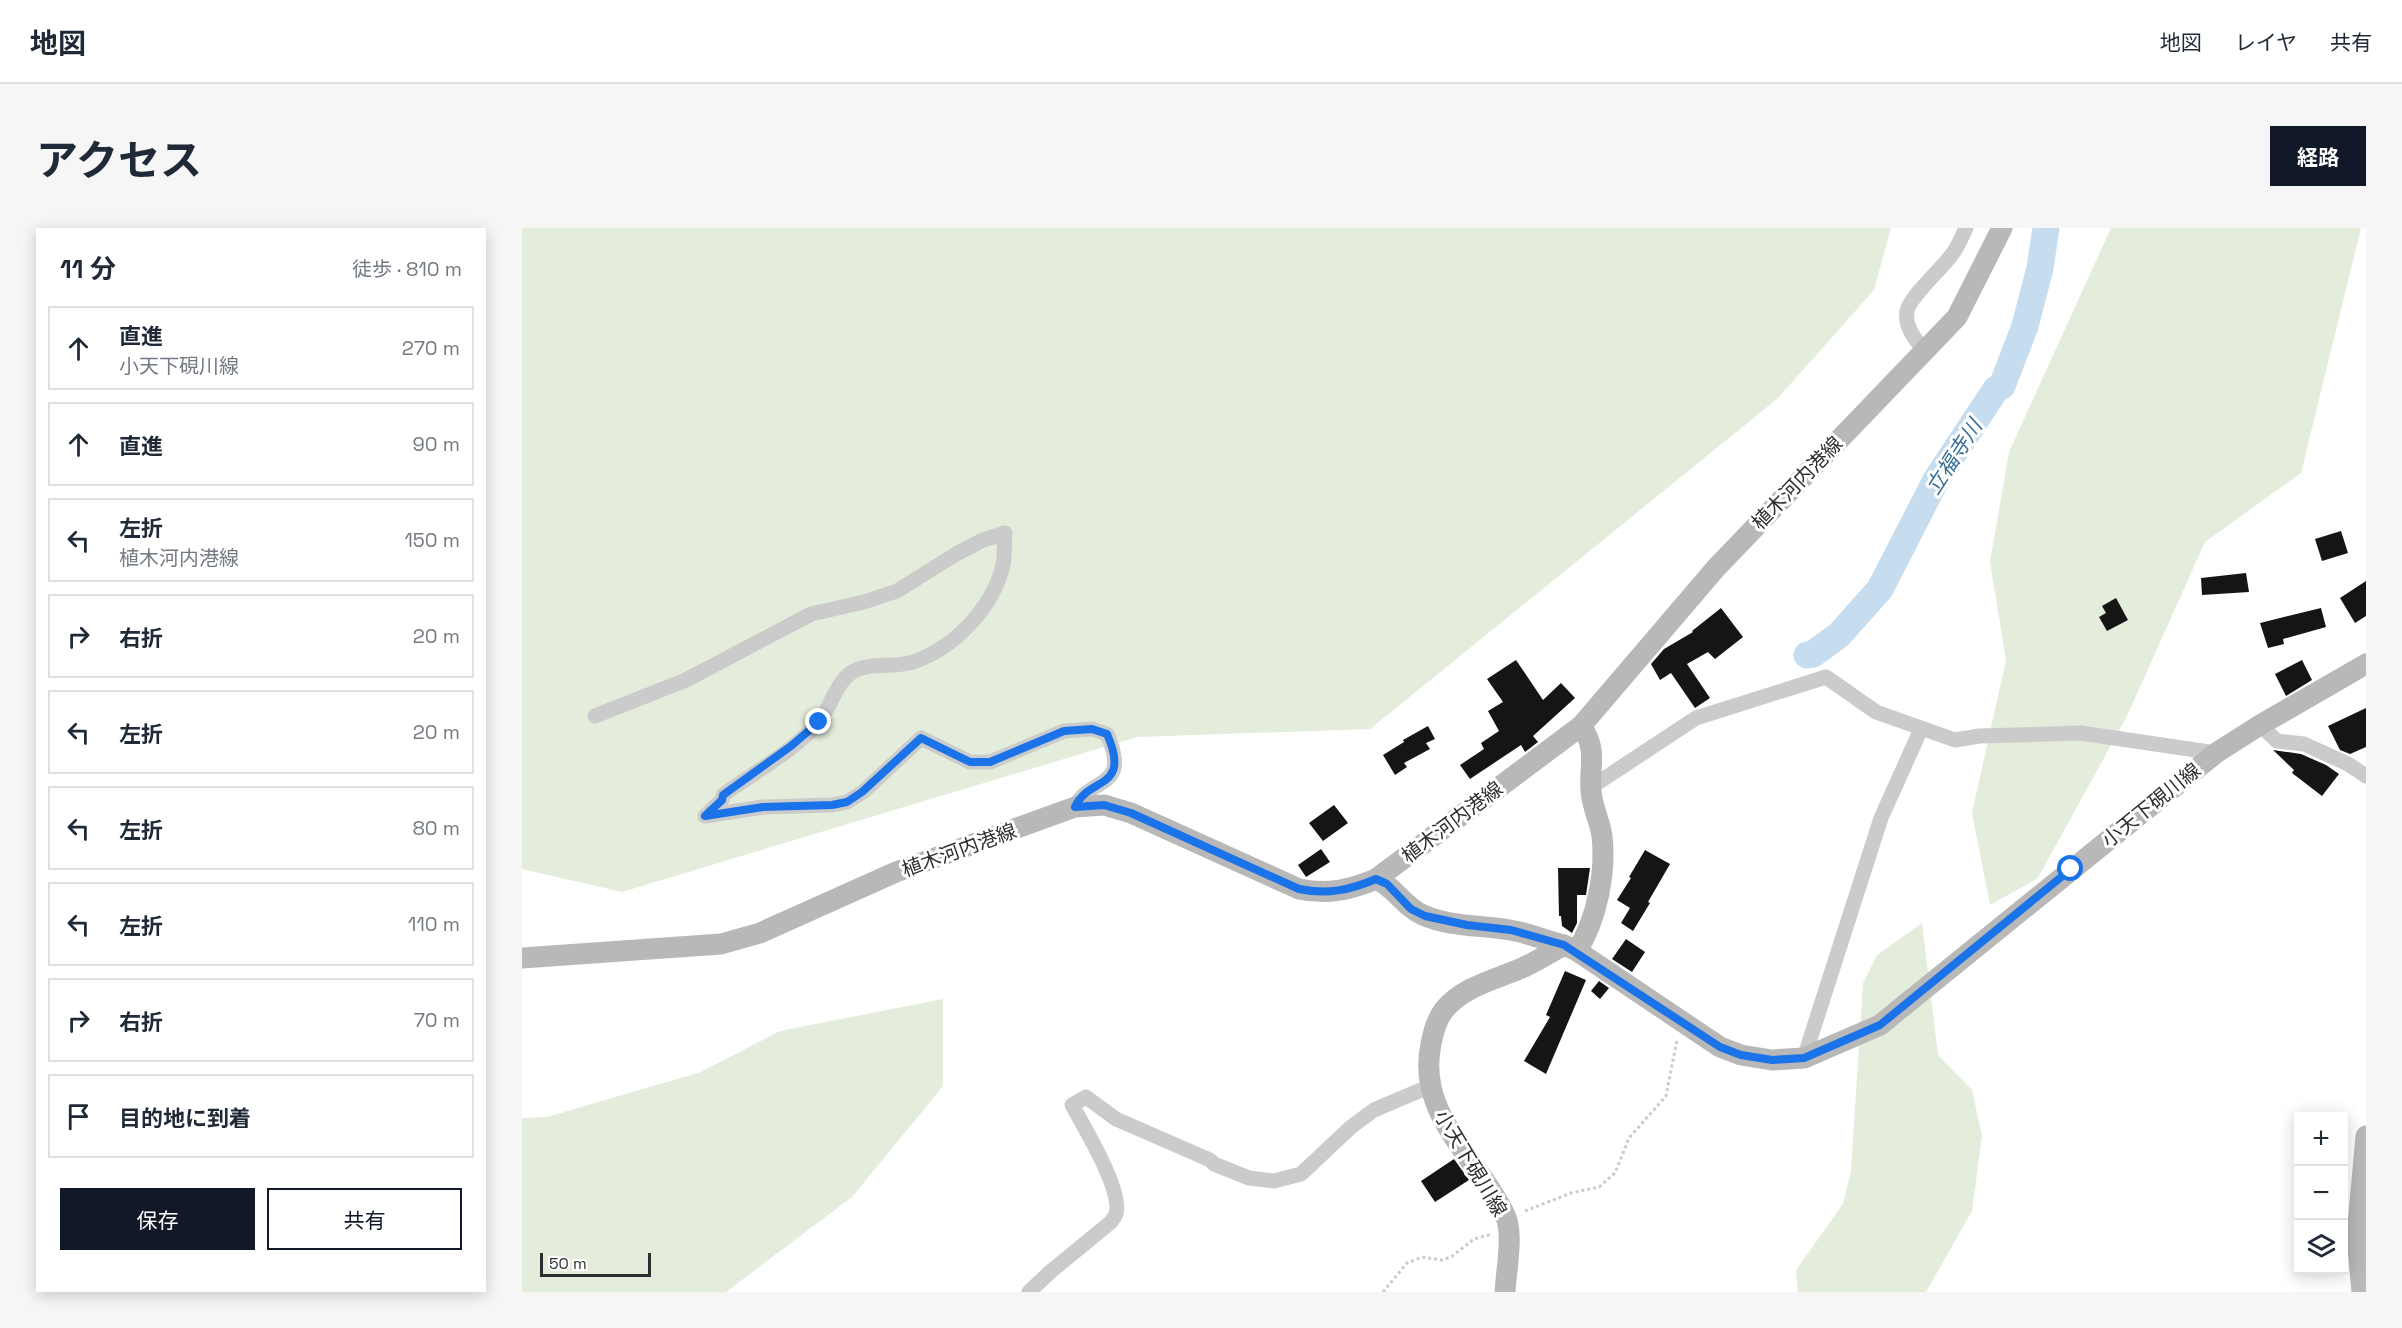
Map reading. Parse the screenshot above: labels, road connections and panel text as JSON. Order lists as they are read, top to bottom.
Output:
{
  "streets": {
    "main road": ["植木河内港線", "小天下硯川線"]
  },
  "water": ["立福寺川"],
  "scale_bar": "50 m",
  "page": {
    "header": "地図",
    "nav": ["地図", "レイヤ", "共有"],
    "title": "アクセス",
    "buttons": [
      "経路",
      ["保存", "共有"]
    ],
    "heading": ["11 分", "徒歩 · 810 m"],
    "list": [
      ["直進", "小天下硯川線", "270 m"],
      ["直進", "90 m"],
      ["左折", "植木河内港線", "150 m"],
      ["右折", "20 m"],
      ["左折", "20 m"],
      ["左折", "80 m"],
      ["左折", "110 m"],
      ["右折", "70 m"],
      "目的地に到着"
    ],
    "map_buttons": ["+", "−"],
    "scale": "50 m"
  }
}
